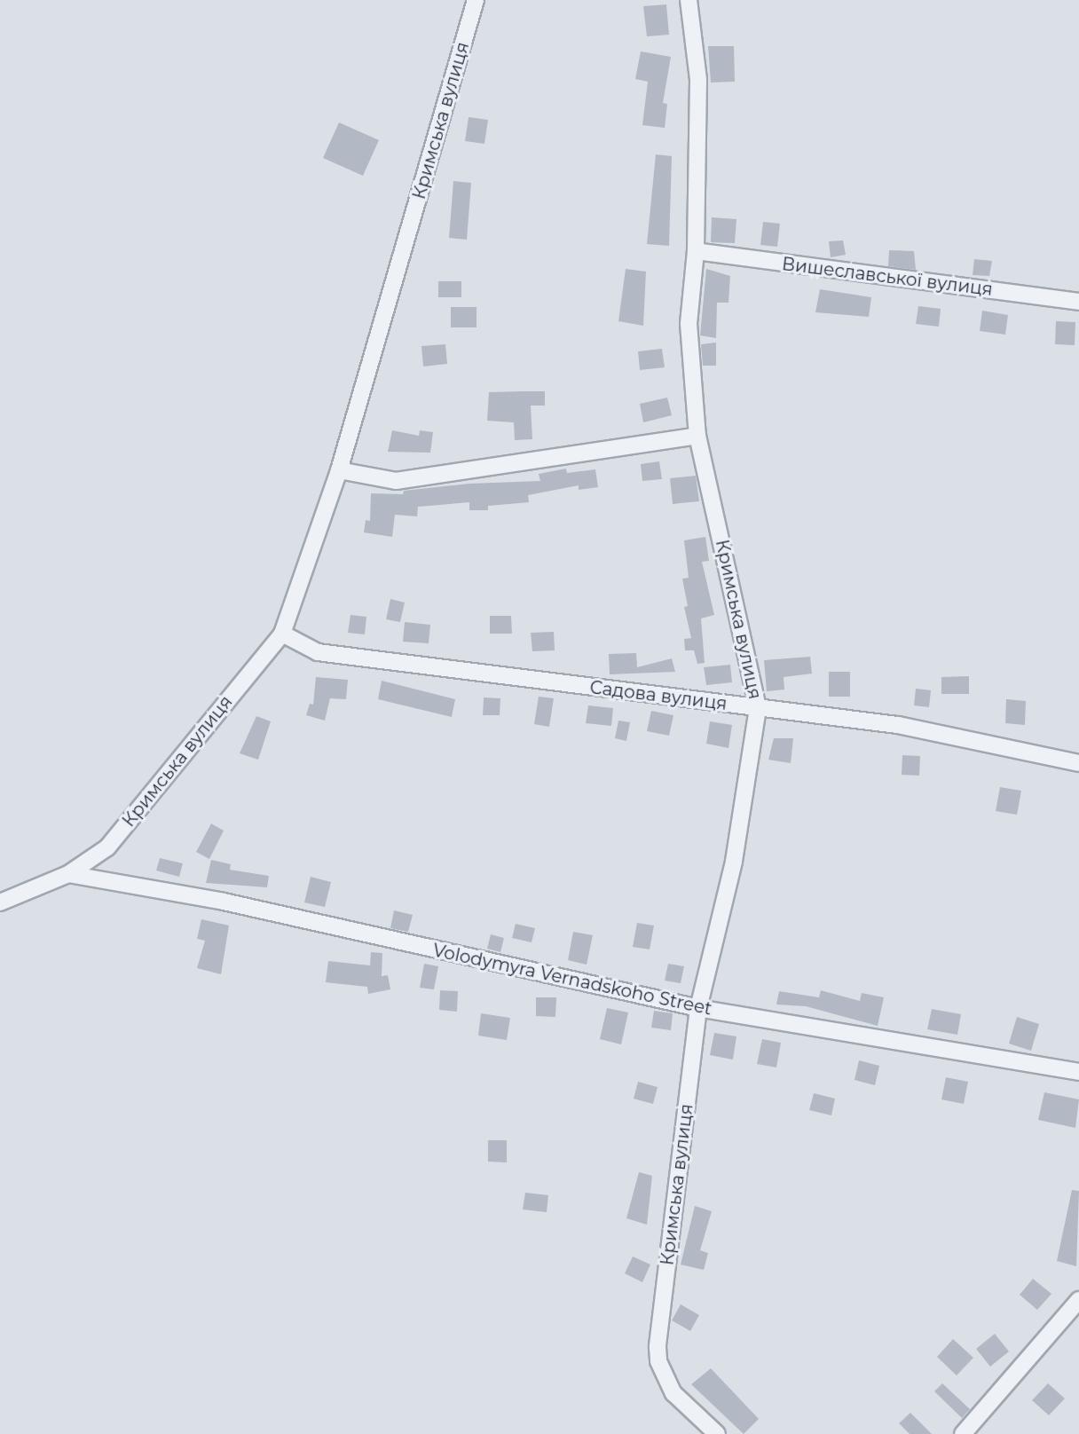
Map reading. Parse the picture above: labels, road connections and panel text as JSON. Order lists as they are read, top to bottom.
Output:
{
  "streets": {
    "street": [
      "Кримська вулиця",
      "Вишеславської вулиця",
      "Садова вулиця",
      "Volodymyra Vernadskoho Street"
    ]
  },
  "crossings": [
    ["Кримська вулиця", "Вишеславської вулиця"],
    ["Кримська вулиця", "Садова вулиця"],
    ["Кримська вулиця", "Volodymyra Vernadskoho Street"]
  ]
}
